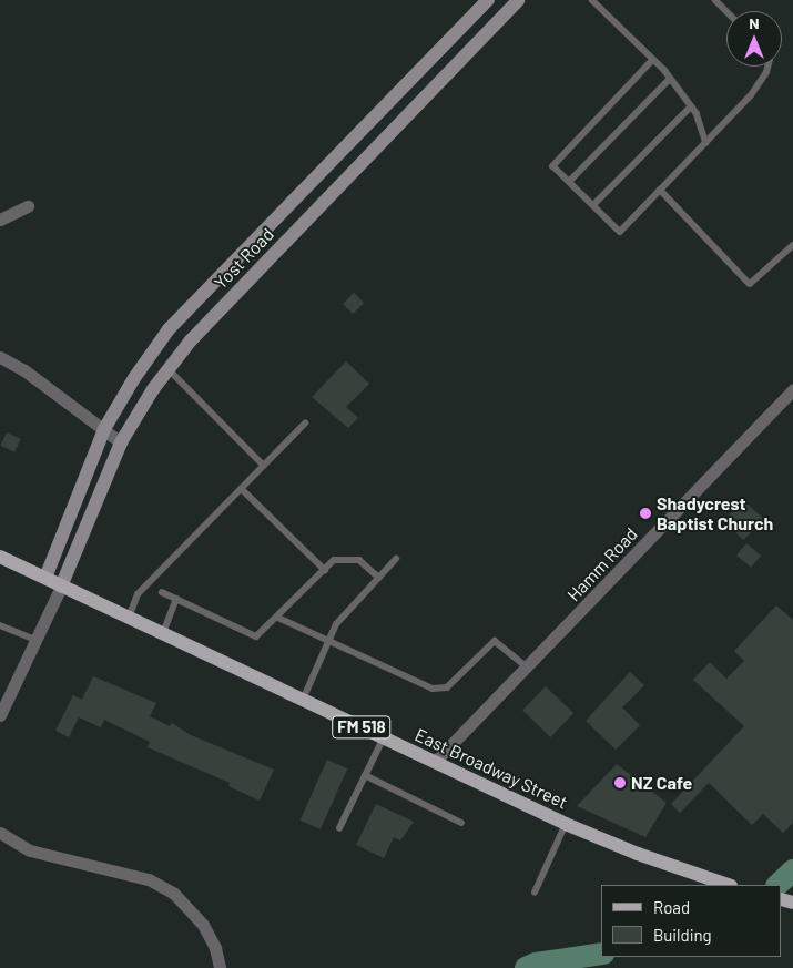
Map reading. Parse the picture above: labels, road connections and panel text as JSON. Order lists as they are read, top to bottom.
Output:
{
  "streets": {
    "main road": ["Yost Road", "FM 518", "East Broadway Street"],
    "street": ["Hamm Road"]
  },
  "crossings": [
    ["Yost Road", "East Broadway Street"],
    ["Hamm Road", "East Broadway Street"]
  ],
  "places": ["Shadycrest Baptist Church", "NZ Cafe"],
  "legend": ["Road", "Building"],
  "north": "top"
}
